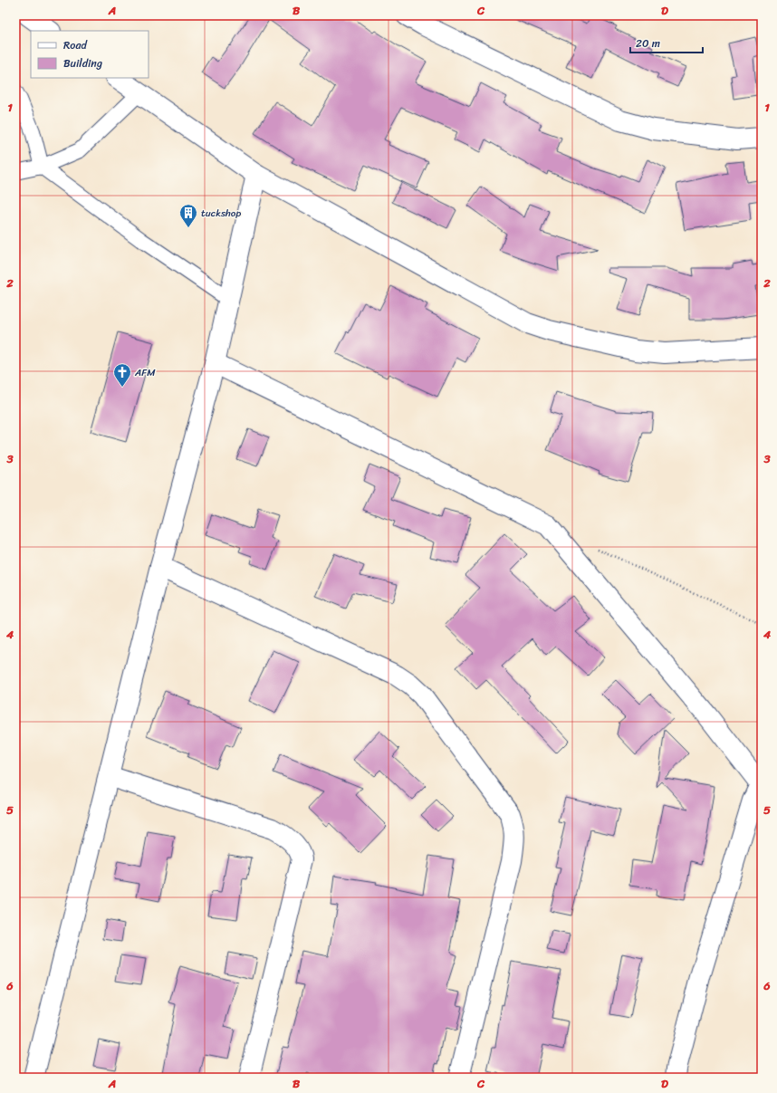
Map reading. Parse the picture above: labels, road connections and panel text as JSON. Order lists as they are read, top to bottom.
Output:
{
  "places": {
    "building": ["tuckshop"],
    "church": ["AFM"]
  },
  "legend": ["Road", "Building"],
  "scale_bar": "20 m",
  "grid": {
    "columns": [
      "A",
      "B",
      "C",
      "D"
    ],
    "rows": [
      "1",
      "2",
      "3",
      "4",
      "5",
      "6"
    ]
  }
}
